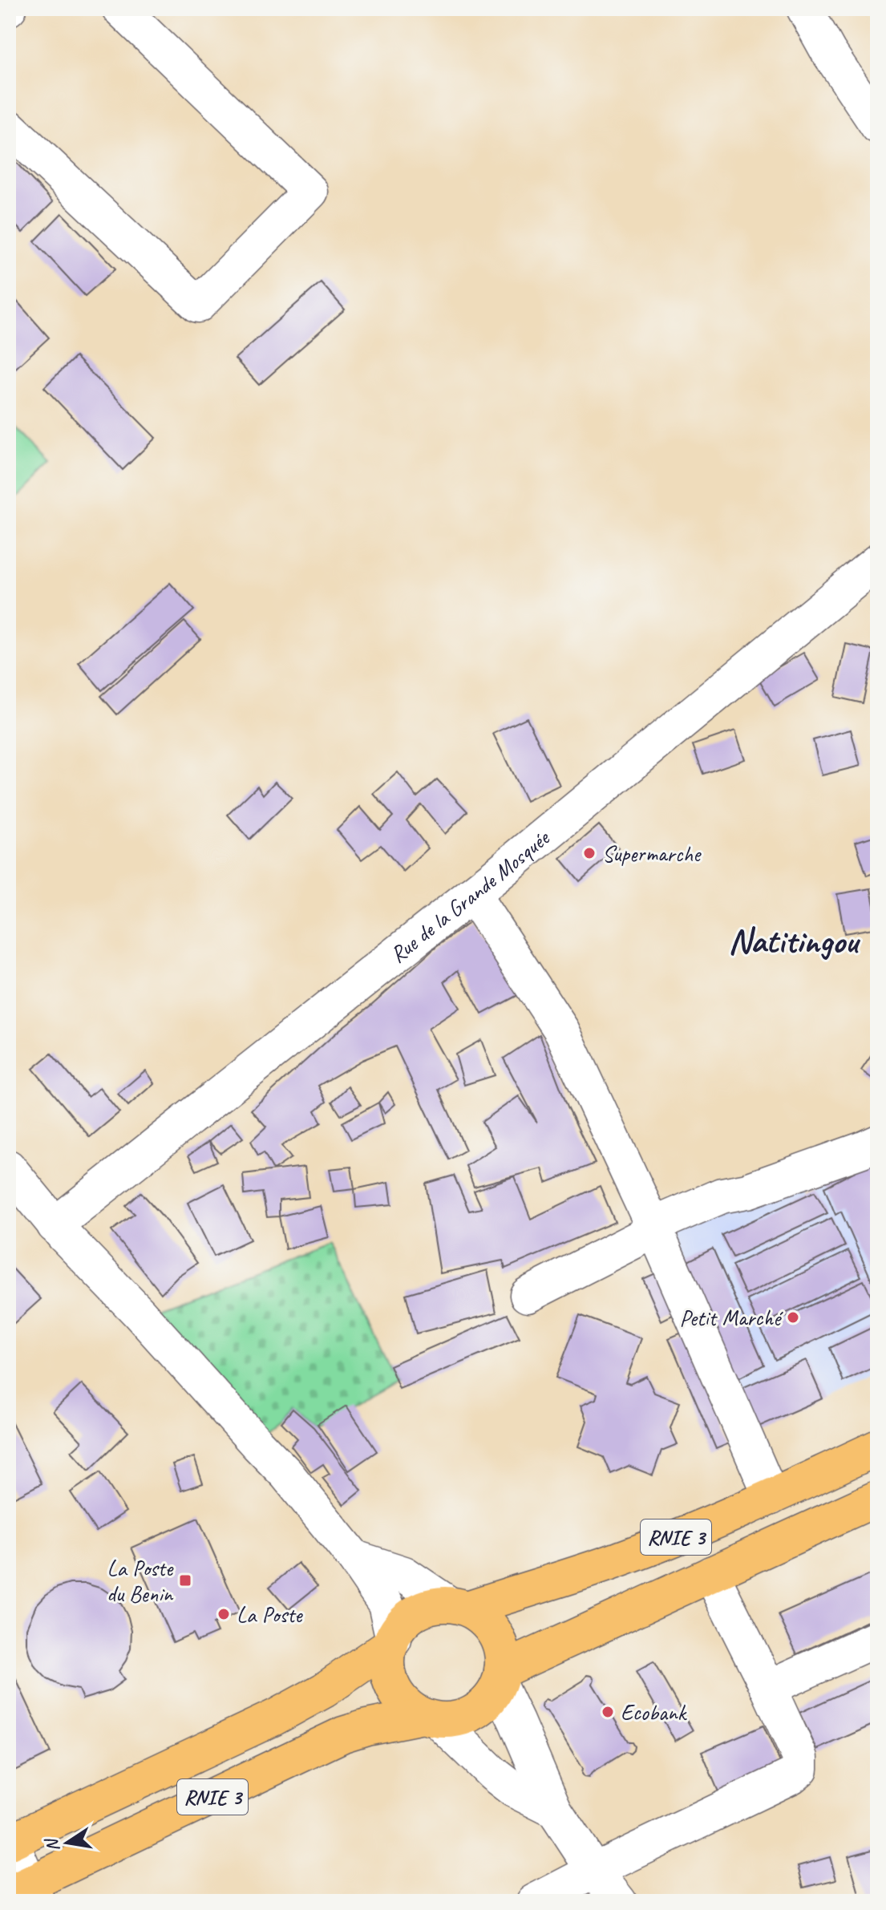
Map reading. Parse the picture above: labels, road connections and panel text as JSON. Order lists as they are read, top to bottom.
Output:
{
  "streets": {
    "highway": ["RNIE 3"],
    "street": ["Rue de la Grande Mosquée"]
  },
  "districts": ["Natitingou"],
  "places": {
    "other": [
      "Supermarche",
      "Petit Marché",
      "La Poste",
      "Ecobank"
    ],
    "transit": ["La Poste du Benin"]
  },
  "north": "left"
}
